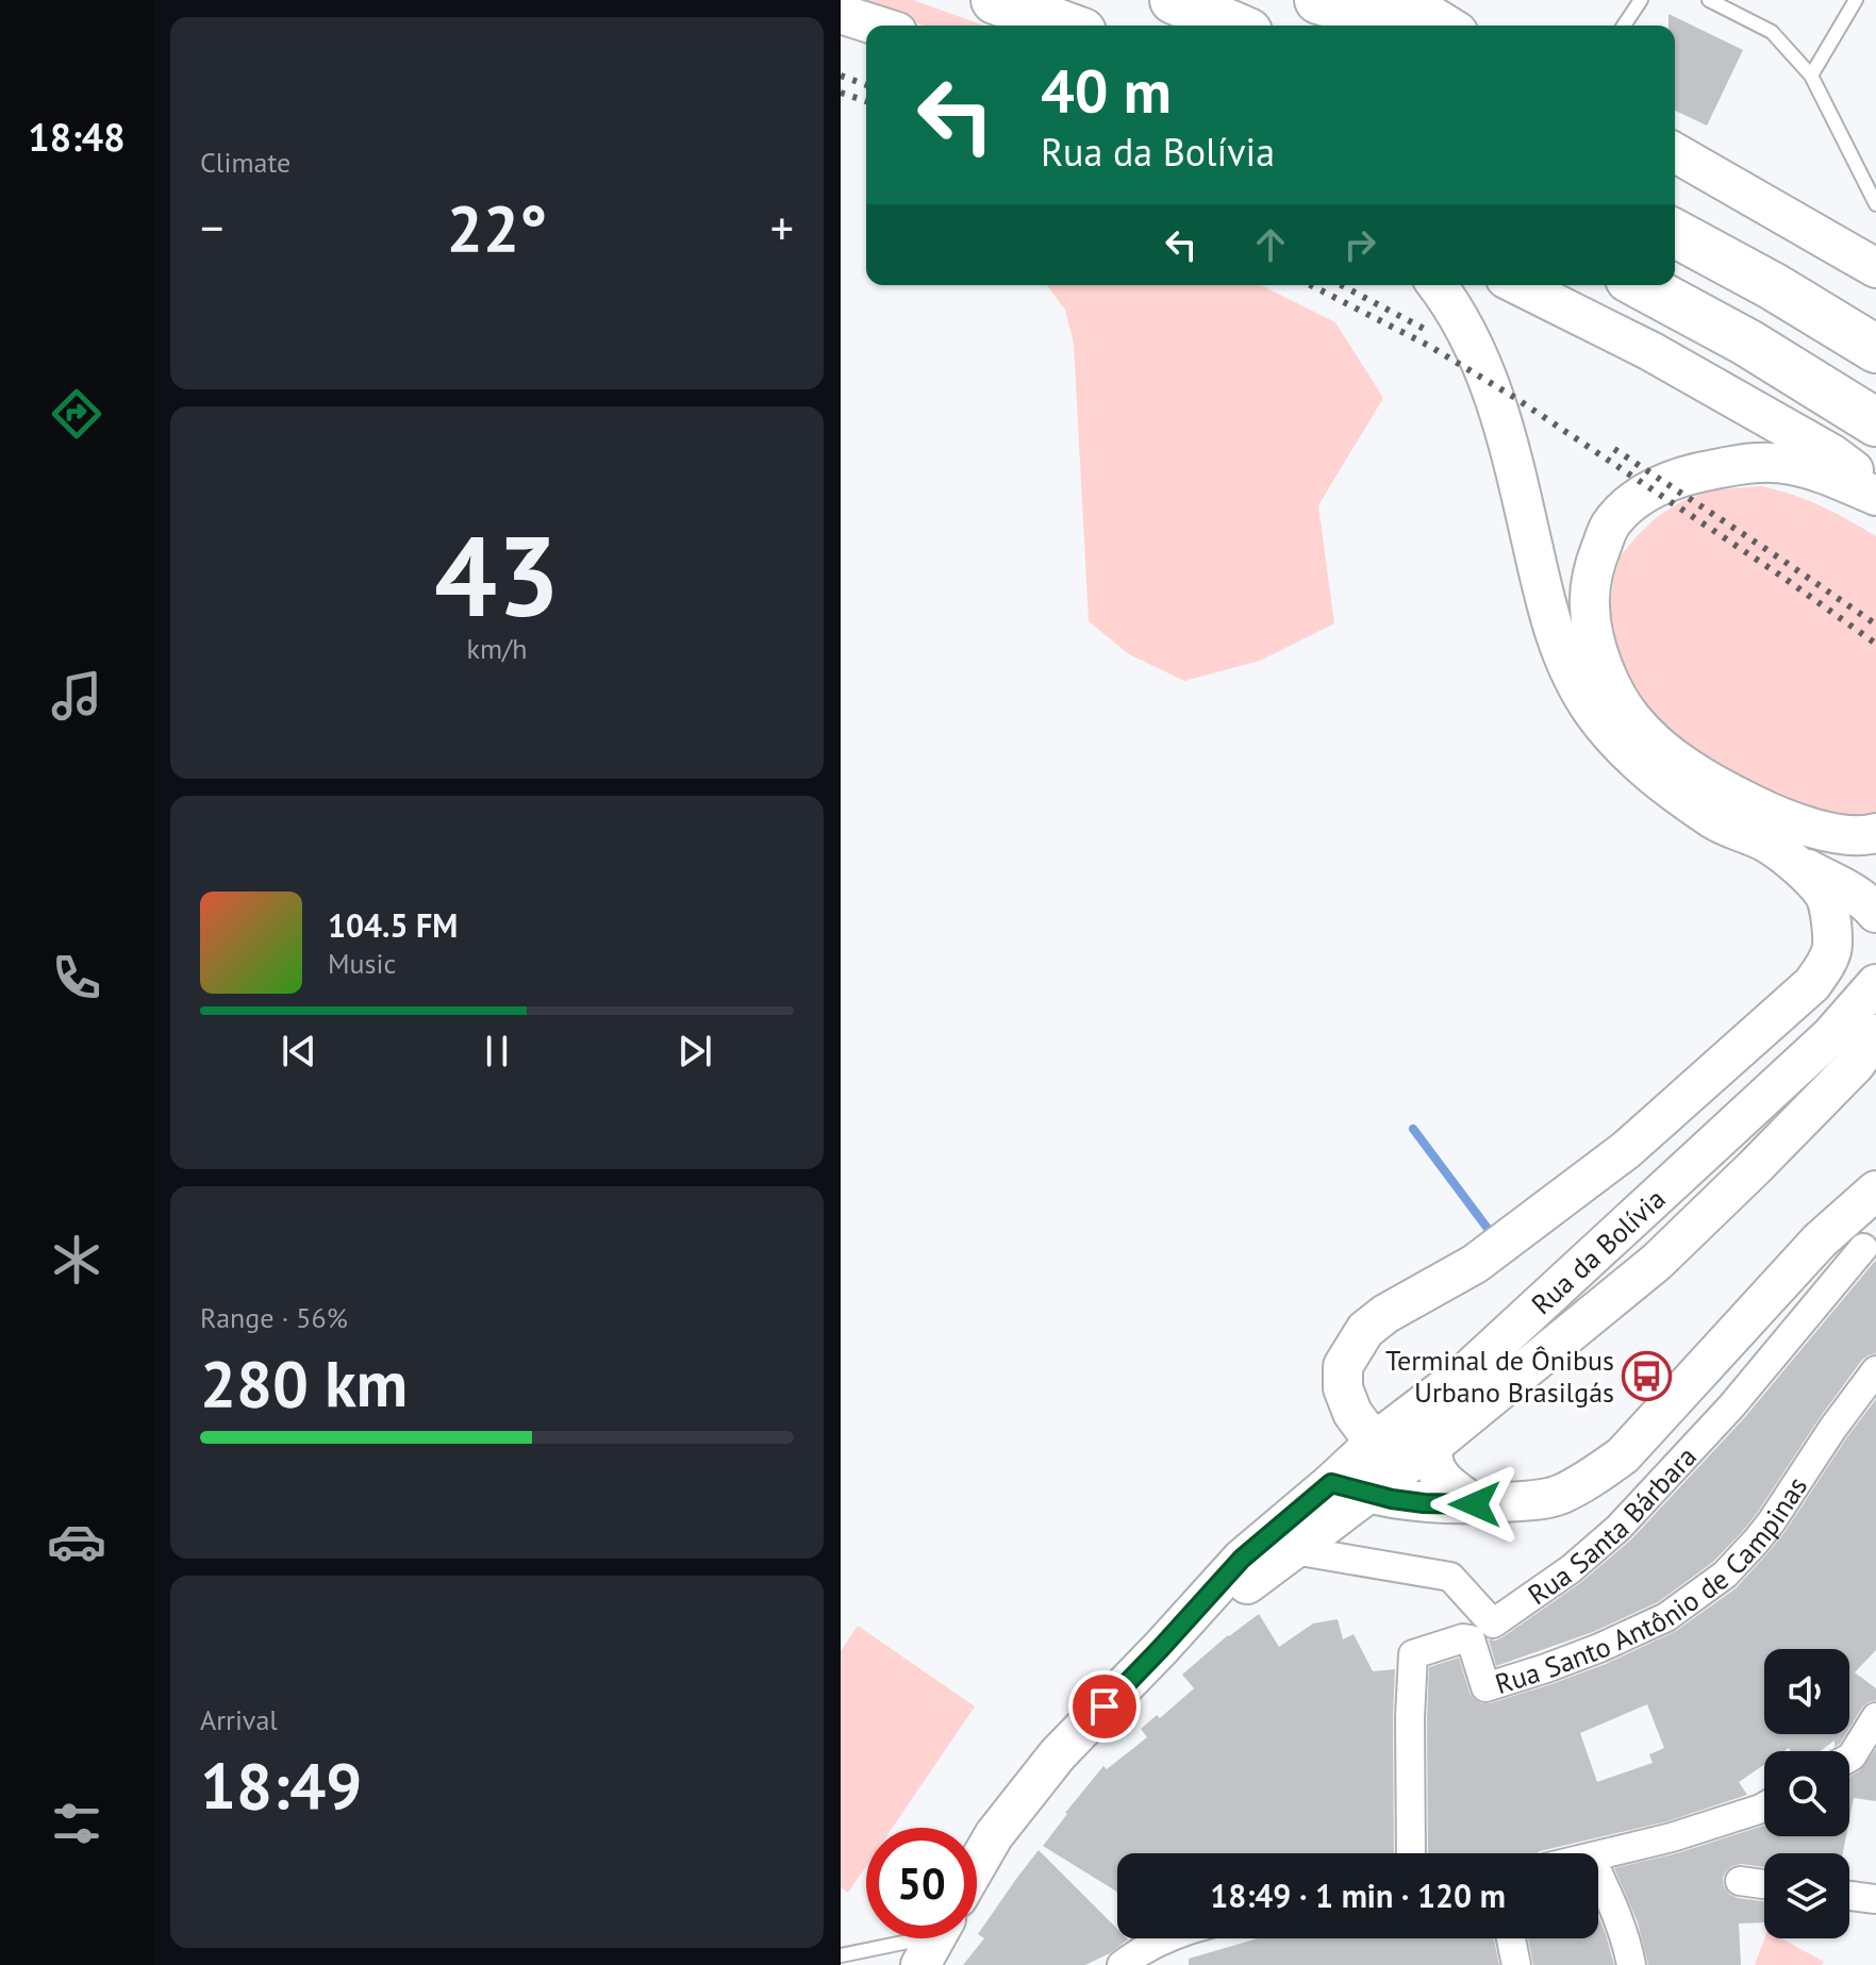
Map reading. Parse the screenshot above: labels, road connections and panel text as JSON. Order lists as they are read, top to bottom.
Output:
{
  "streets": {
    "main road": ["Rua da Bolívia"],
    "street": ["Rua Santa Bárbara", "Rua Santo Antônio de Campinas"]
  },
  "crossings": [
    ["Rua da Bolívia", "Rua Santa Bárbara"]
  ],
  "places": {
    "bus stop": ["Terminal de Ônibus Urbano Brasilgás"]
  },
  "page": {
    "tabs": "18:48",
    "tile": [
      "Climate",
      ["43", "km/h"],
      ["Range · 56%", "280 km"],
      ["Arrival", "18:49"]
    ],
    "turn": ["40 m", "Rua da Bolívia"],
    "heat": ["−", "22°", "+"],
    "song": ["104.5 FM", "Music"],
    "limit": "50",
    "trip": "18:49 · 1 min · 120 m"
  }
}
